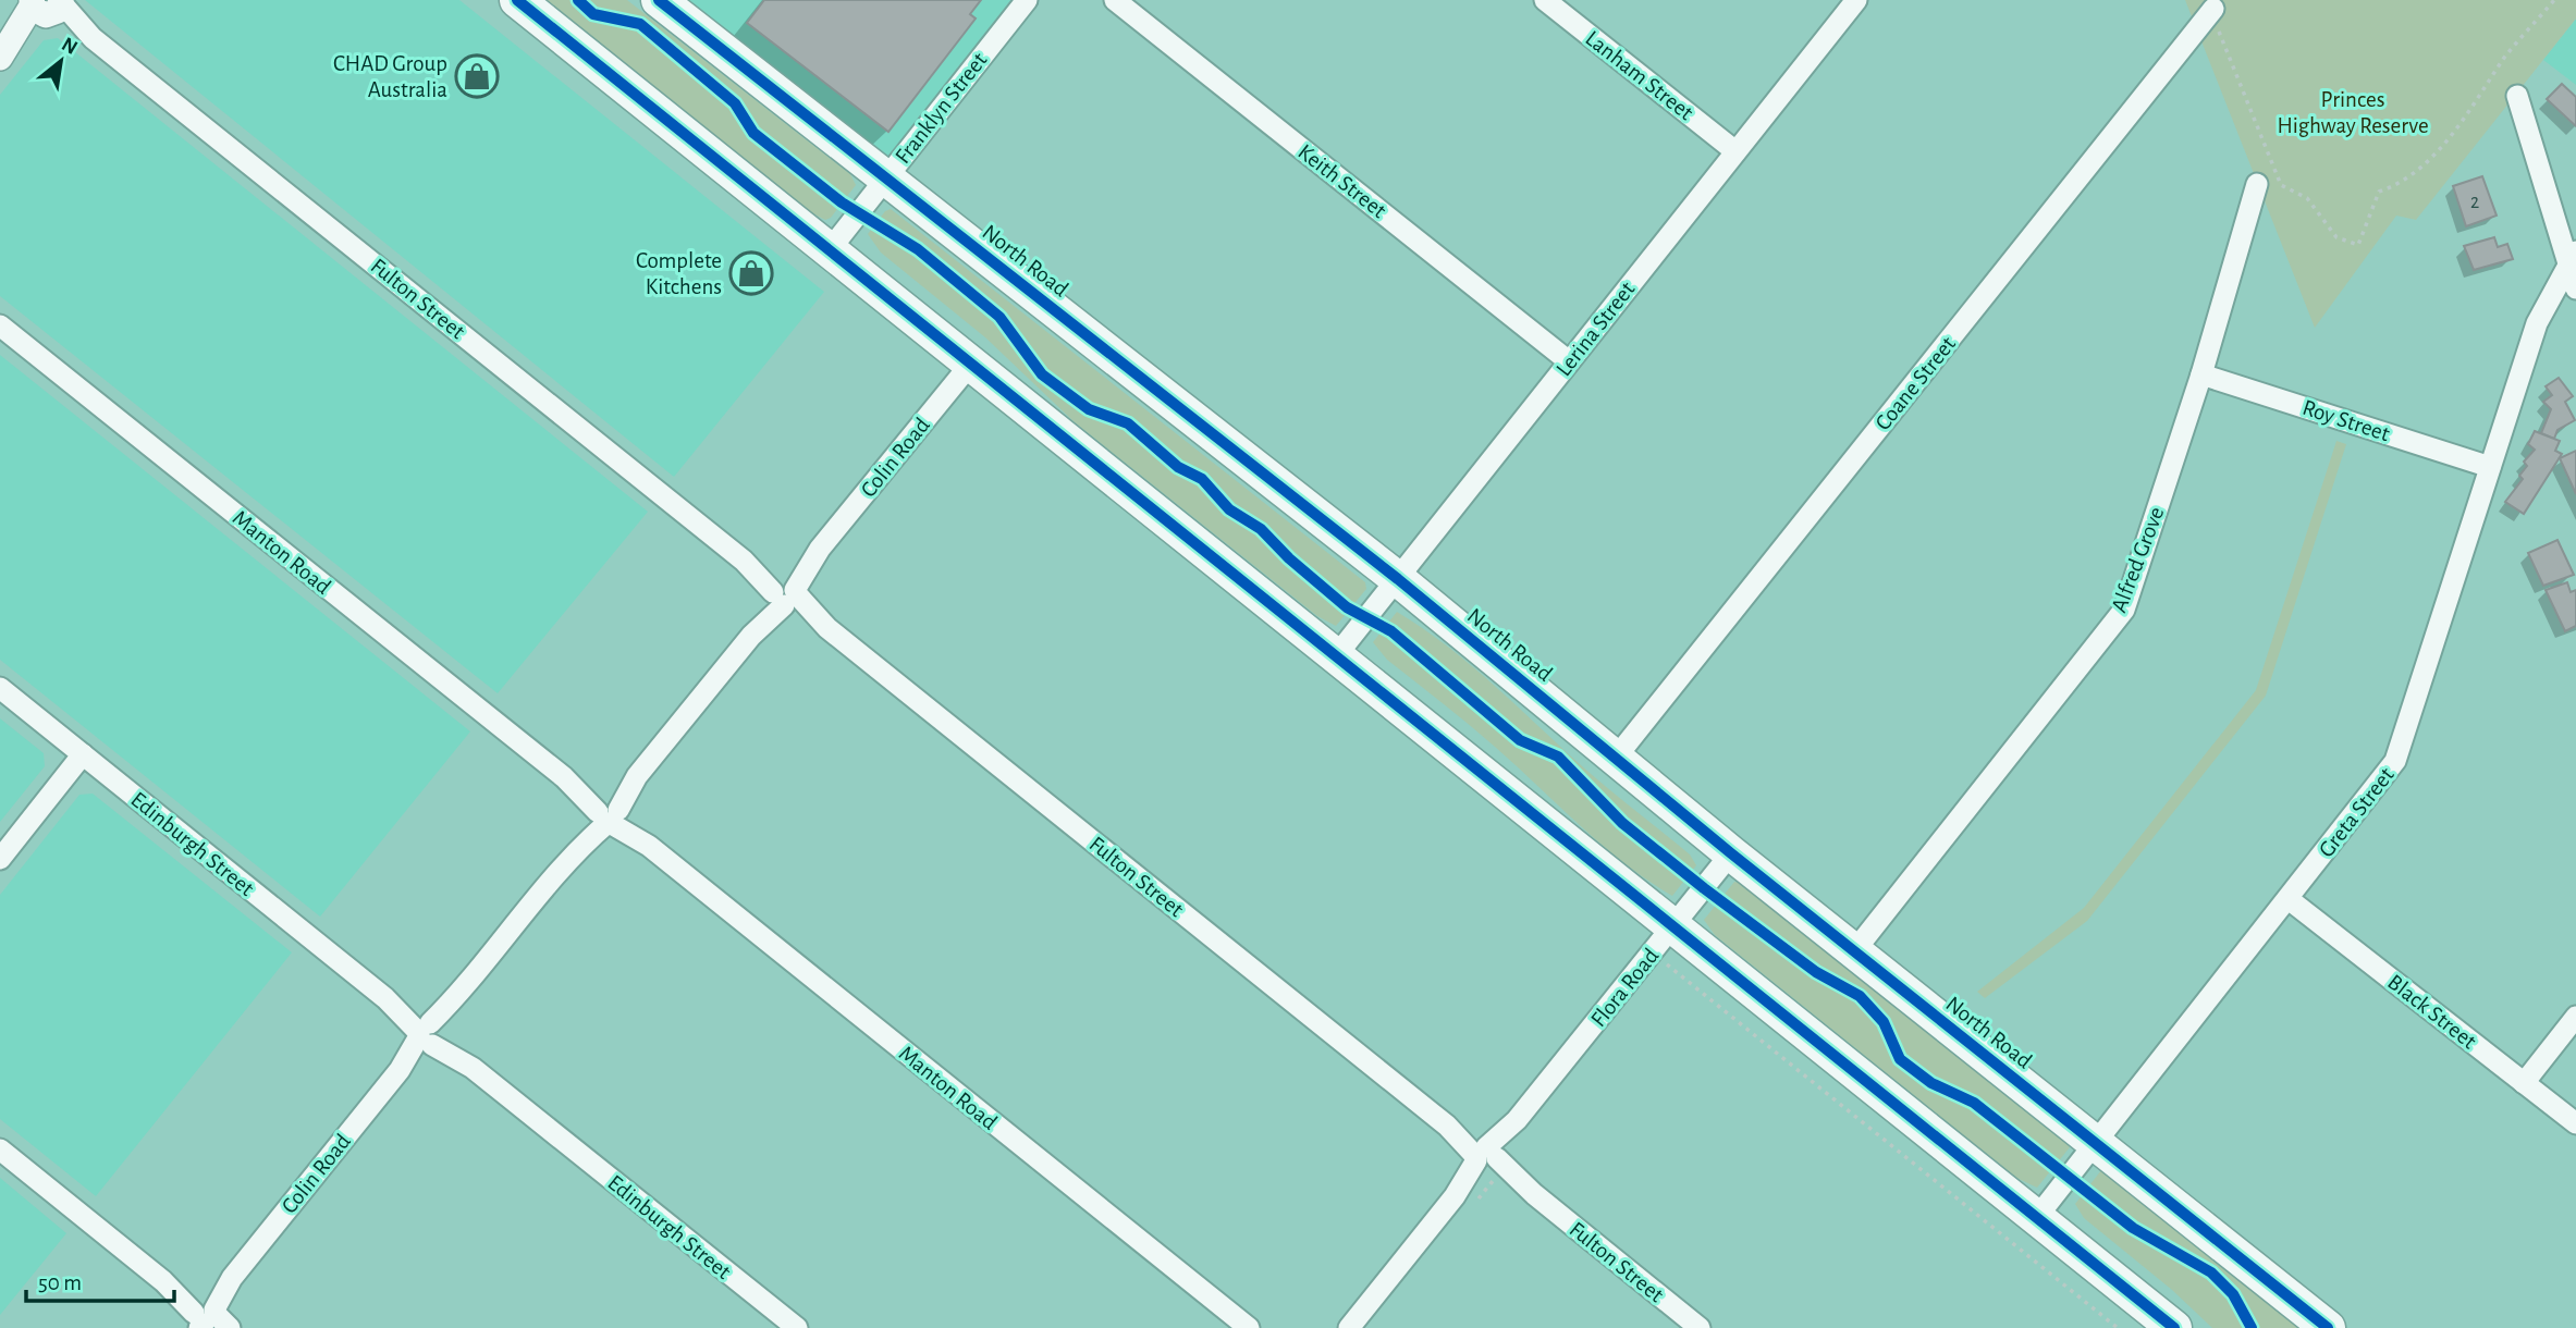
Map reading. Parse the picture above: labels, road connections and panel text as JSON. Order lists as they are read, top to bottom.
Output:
{
  "streets": {
    "highway": ["North Road"],
    "street": [
      "Lanham Street",
      "Franklyn Street",
      "Keith Street",
      "Fulton Street",
      "Lerina Street",
      "Coane Street",
      "Roy Street",
      "Colin Road",
      "Manton Road",
      "Alfred Grove",
      "Greta Street",
      "Edinburgh Street",
      "Flora Road",
      "Black Street"
    ]
  },
  "crossings": [
    ["Lanham Street", "Lerina Street"],
    ["Franklyn Street", "North Road"],
    ["Keith Street", "Lerina Street"],
    ["North Road", "Lerina Street"],
    ["North Road", "Coane Street"],
    ["North Road", "Alfred Grove"],
    ["North Road", "Greta Street"],
    ["North Road", "Flora Road"],
    ["Fulton Street", "Colin Road"],
    ["Fulton Street", "Flora Road"],
    ["Roy Street", "Alfred Grove"],
    ["Roy Street", "Greta Street"],
    ["Colin Road", "Manton Road"],
    ["Colin Road", "Edinburgh Street"],
    ["Greta Street", "Black Street"]
  ],
  "parks": ["Princes Highway Reserve"],
  "places": {
    "shop": ["CHAD Group Australia", "Complete Kitchens"]
  },
  "house_numbers": ["2"],
  "scale_bar": "50 m",
  "north": "top right"
}
